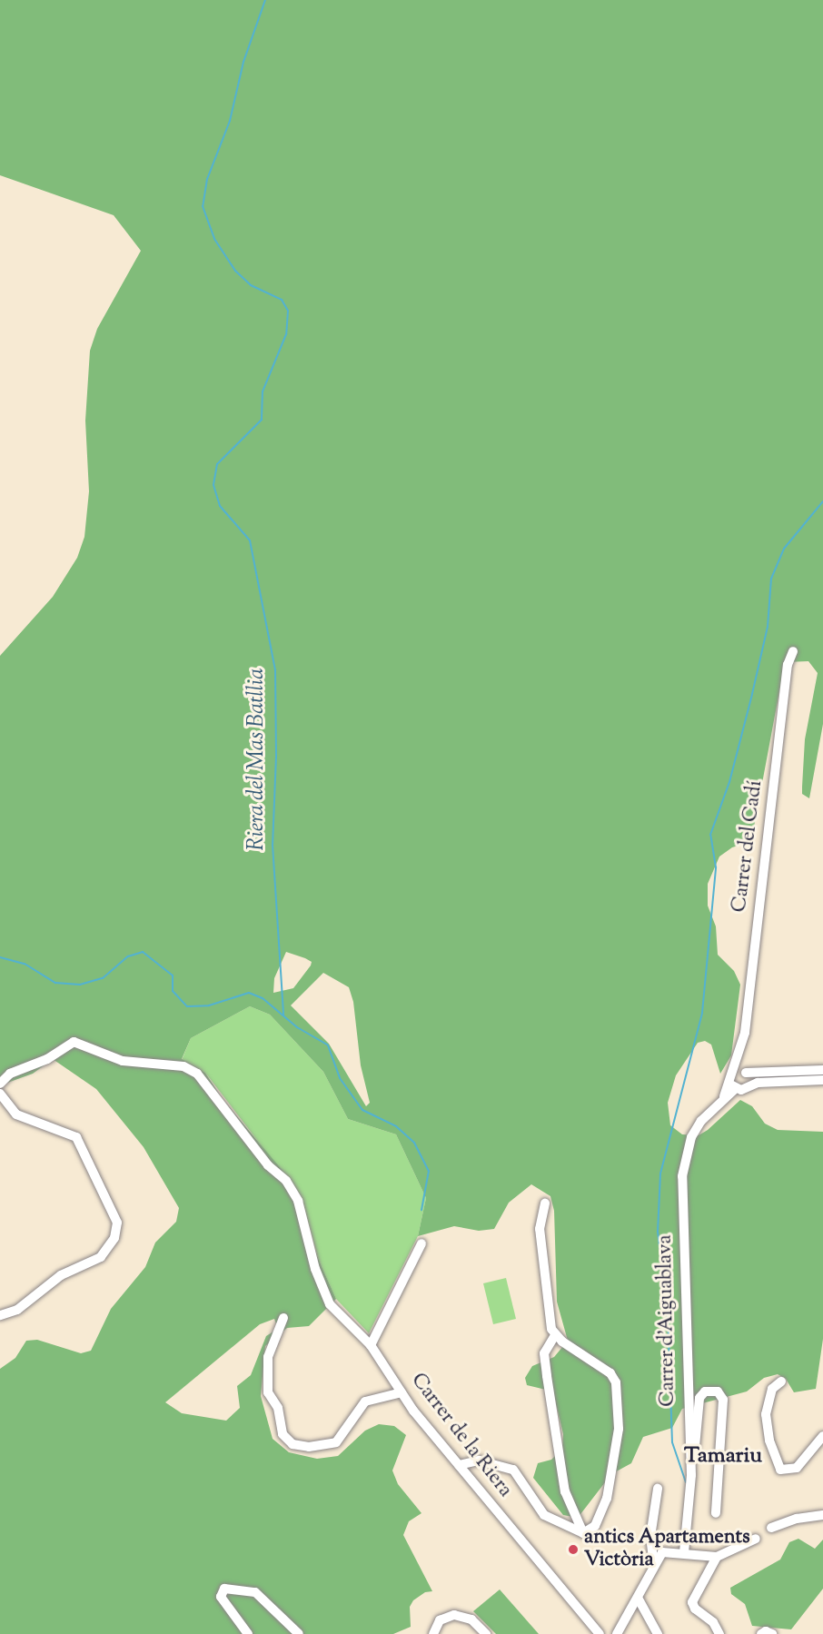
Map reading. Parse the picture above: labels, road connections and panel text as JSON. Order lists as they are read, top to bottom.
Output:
{
  "streets": {
    "street": ["Carrer del Cadí", "Carrer d'Aiguablava", "Carrer de la Riera"]
  },
  "crossings": [
    ["Carrer del Cadí", "Carrer d'Aiguablava"]
  ],
  "districts": ["Tamariu"],
  "water": ["Riera del Mas Batllia"],
  "places": ["antics Apartaments Victòria"]
}
